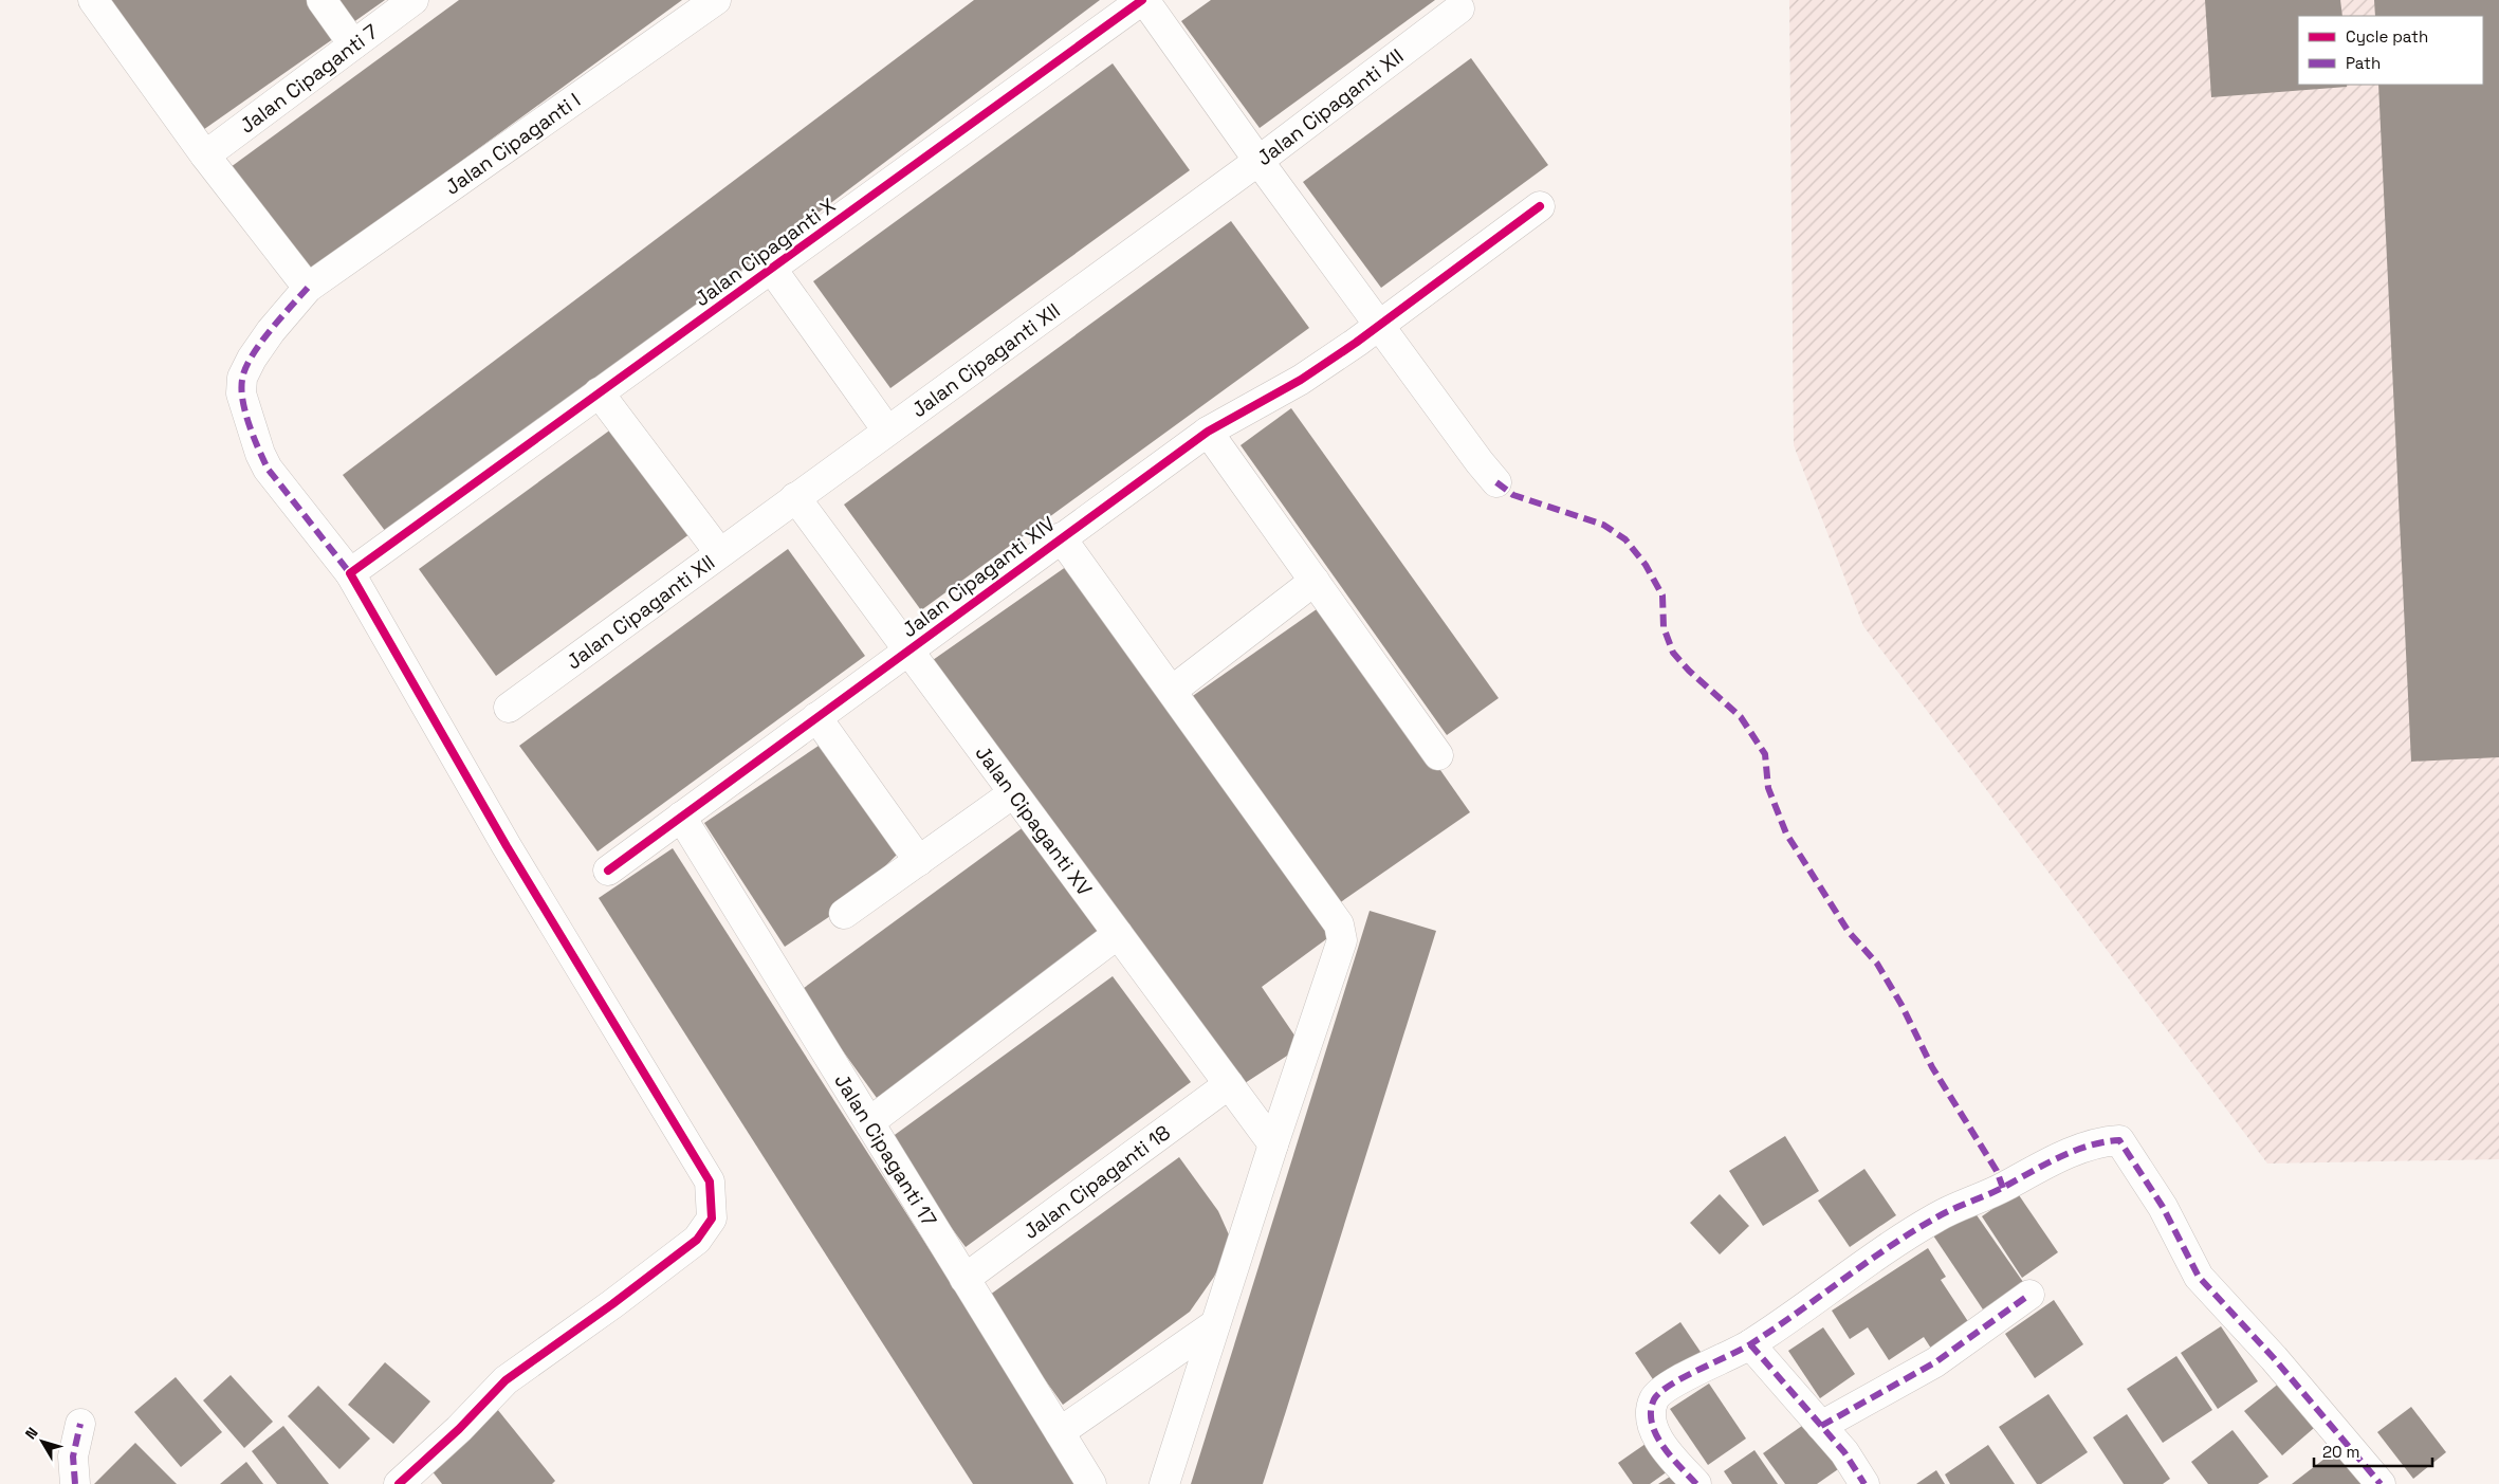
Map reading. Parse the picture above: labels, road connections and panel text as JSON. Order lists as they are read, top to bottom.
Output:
{
  "streets": {
    "street": [
      "Jalan Cipaganti 7",
      "Jalan Cipaganti XII",
      "Jalan Cipaganti I",
      "Jalan Cipaganti X",
      "Jalan Cipaganti XIV",
      "Jalan Cipaganti XV",
      "Jalan Cipaganti 17",
      "Jalan Cipaganti 18"
    ]
  },
  "crossings": [
    ["Jalan Cipaganti XII", "Jalan Cipaganti XV"],
    ["Jalan Cipaganti I", "Jalan Cipaganti X"],
    ["Jalan Cipaganti XIV", "Jalan Cipaganti XV"],
    ["Jalan Cipaganti XIV", "Jalan Cipaganti 17"],
    ["Jalan Cipaganti XV", "Jalan Cipaganti 18"],
    ["Jalan Cipaganti 17", "Jalan Cipaganti 18"]
  ],
  "legend": ["Cycle path", "Path"],
  "scale_bar": "20 m",
  "north": "top left"
}
